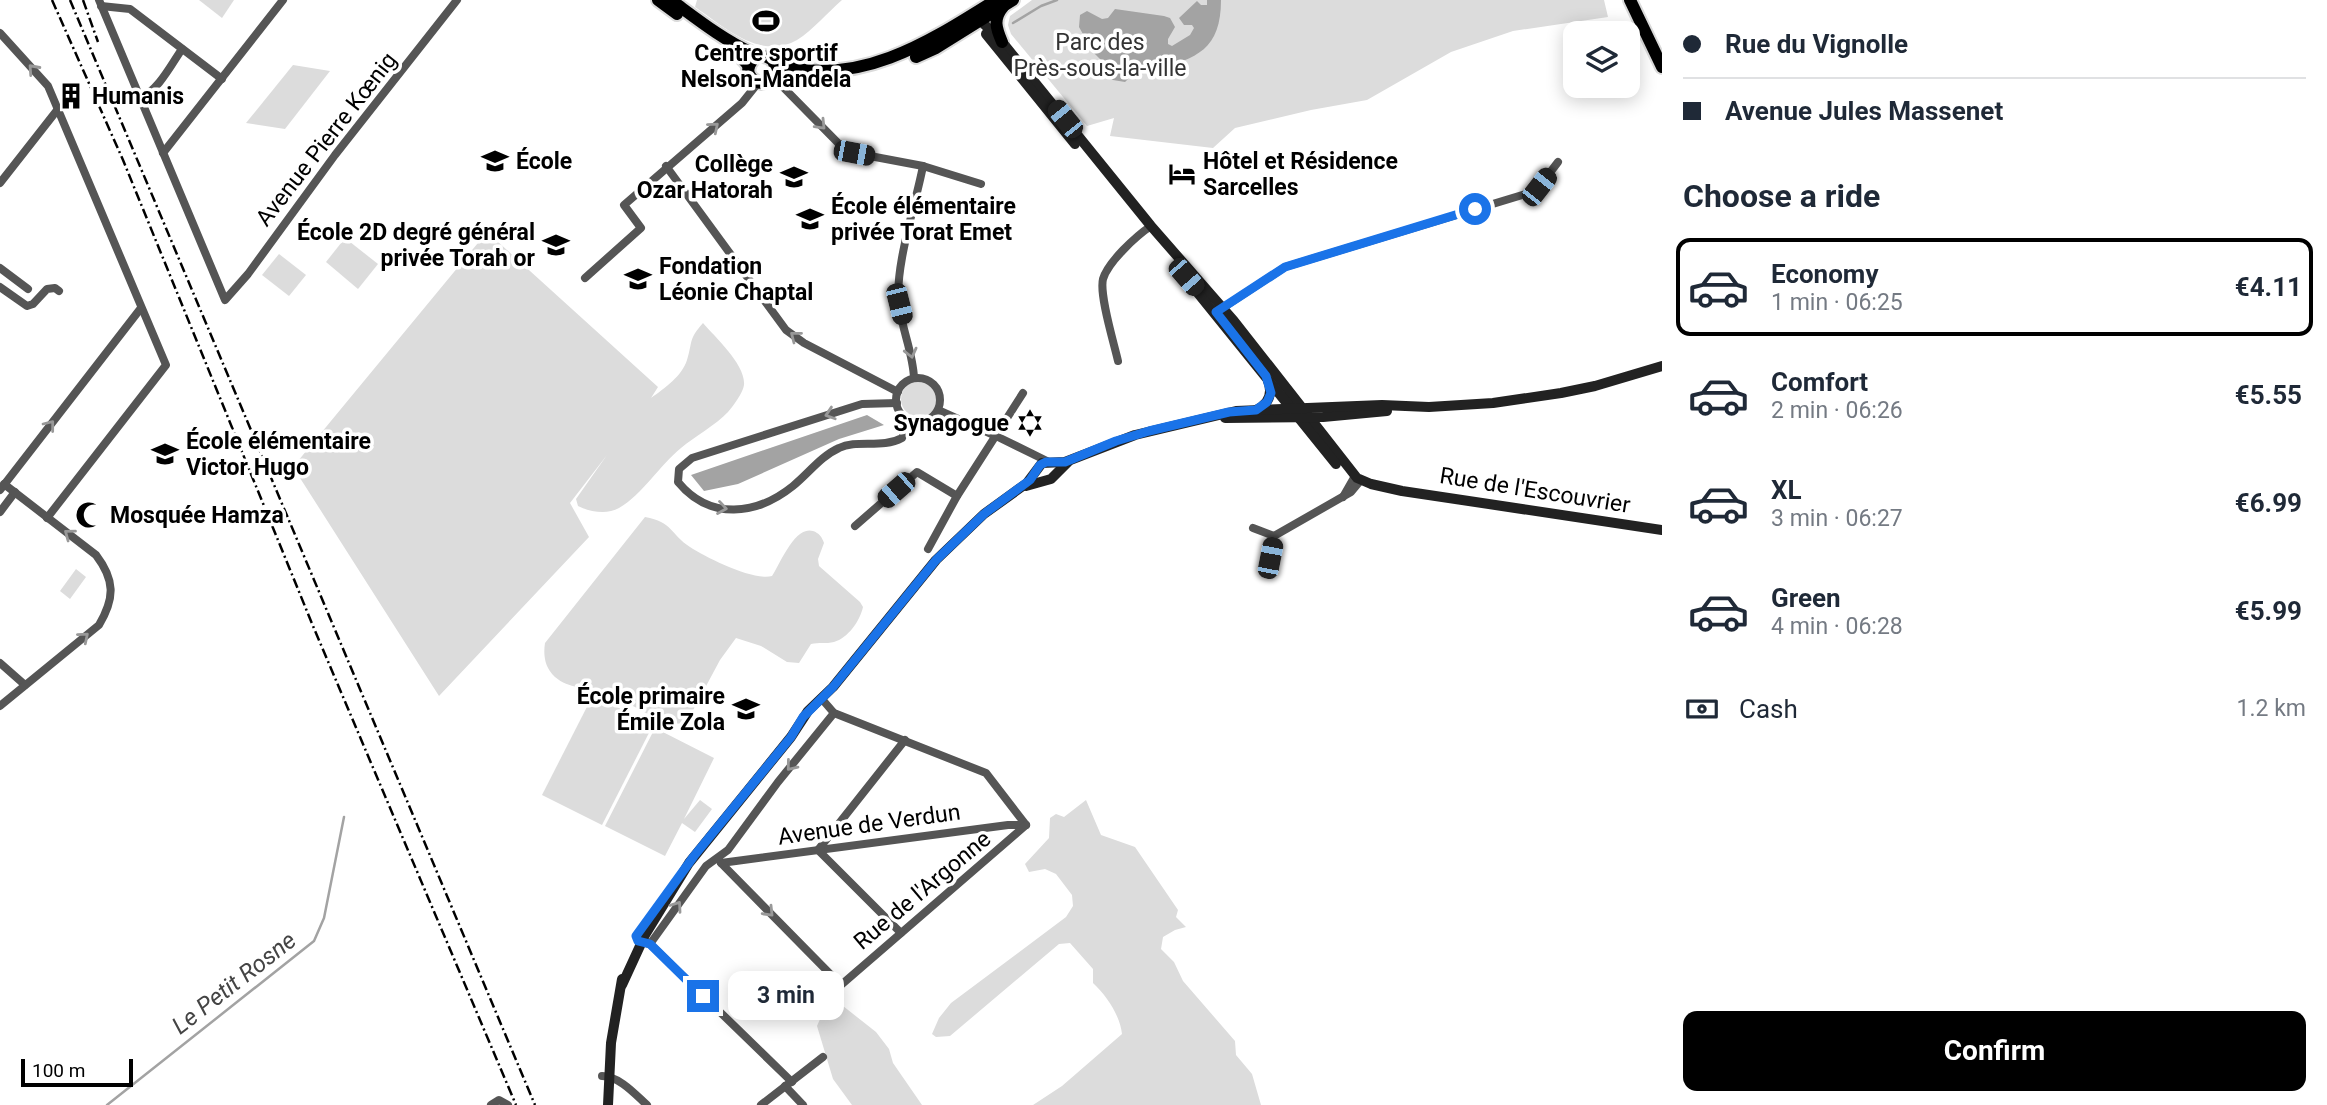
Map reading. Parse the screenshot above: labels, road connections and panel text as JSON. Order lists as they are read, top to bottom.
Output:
{
  "streets": {
    "main road": ["Rue de l'Escouvrier"],
    "street": ["Avenue Pierre Kœnig", "Avenue de Verdun", "Rue de l'Argonne"]
  },
  "crossings": [
    ["Avenue de Verdun", "Rue de l'Argonne"]
  ],
  "water": ["Le Petit Rosne"],
  "parks": ["Parc des Près-sous-la-ville"],
  "places": {
    "sports": ["Centre sportif Nelson-Mandela"],
    "building": ["Humanis"],
    "school or university": [
      "École",
      "Collège Ozar Hatorah",
      "École élémentaire privée Torat Emet",
      "École 2D degré général privée Torah or",
      "Fondation Léonie Chaptal",
      "École élémentaire Victor Hugo",
      "École primaire Émile Zola"
    ],
    "hotel": ["Hôtel et Résidence Sarcelles"],
    "synagogue": ["Synagogue"],
    "mosque": ["Mosquée Hamza"]
  },
  "scale_bar": "100 m",
  "page": {
    "banner": ["Rue du Vignolle", "Avenue Jules Massenet"],
    "heading": "Choose a ride",
    "list": [
      {
        "name": "Economy",
        "note": "1 min · 06:25",
        "value": "€4.11"
      },
      {
        "name": "Comfort",
        "note": "2 min · 06:26",
        "value": "€5.55"
      },
      {
        "name": "XL",
        "note": "3 min · 06:27",
        "value": "€6.99"
      },
      {
        "name": "Green",
        "note": "4 min · 06:28",
        "value": "€5.99"
      }
    ],
    "pay": ["Cash", "1.2 km"],
    "bubble": "3 min",
    "buttons": "Confirm",
    "scale": "100 m"
  }
}
